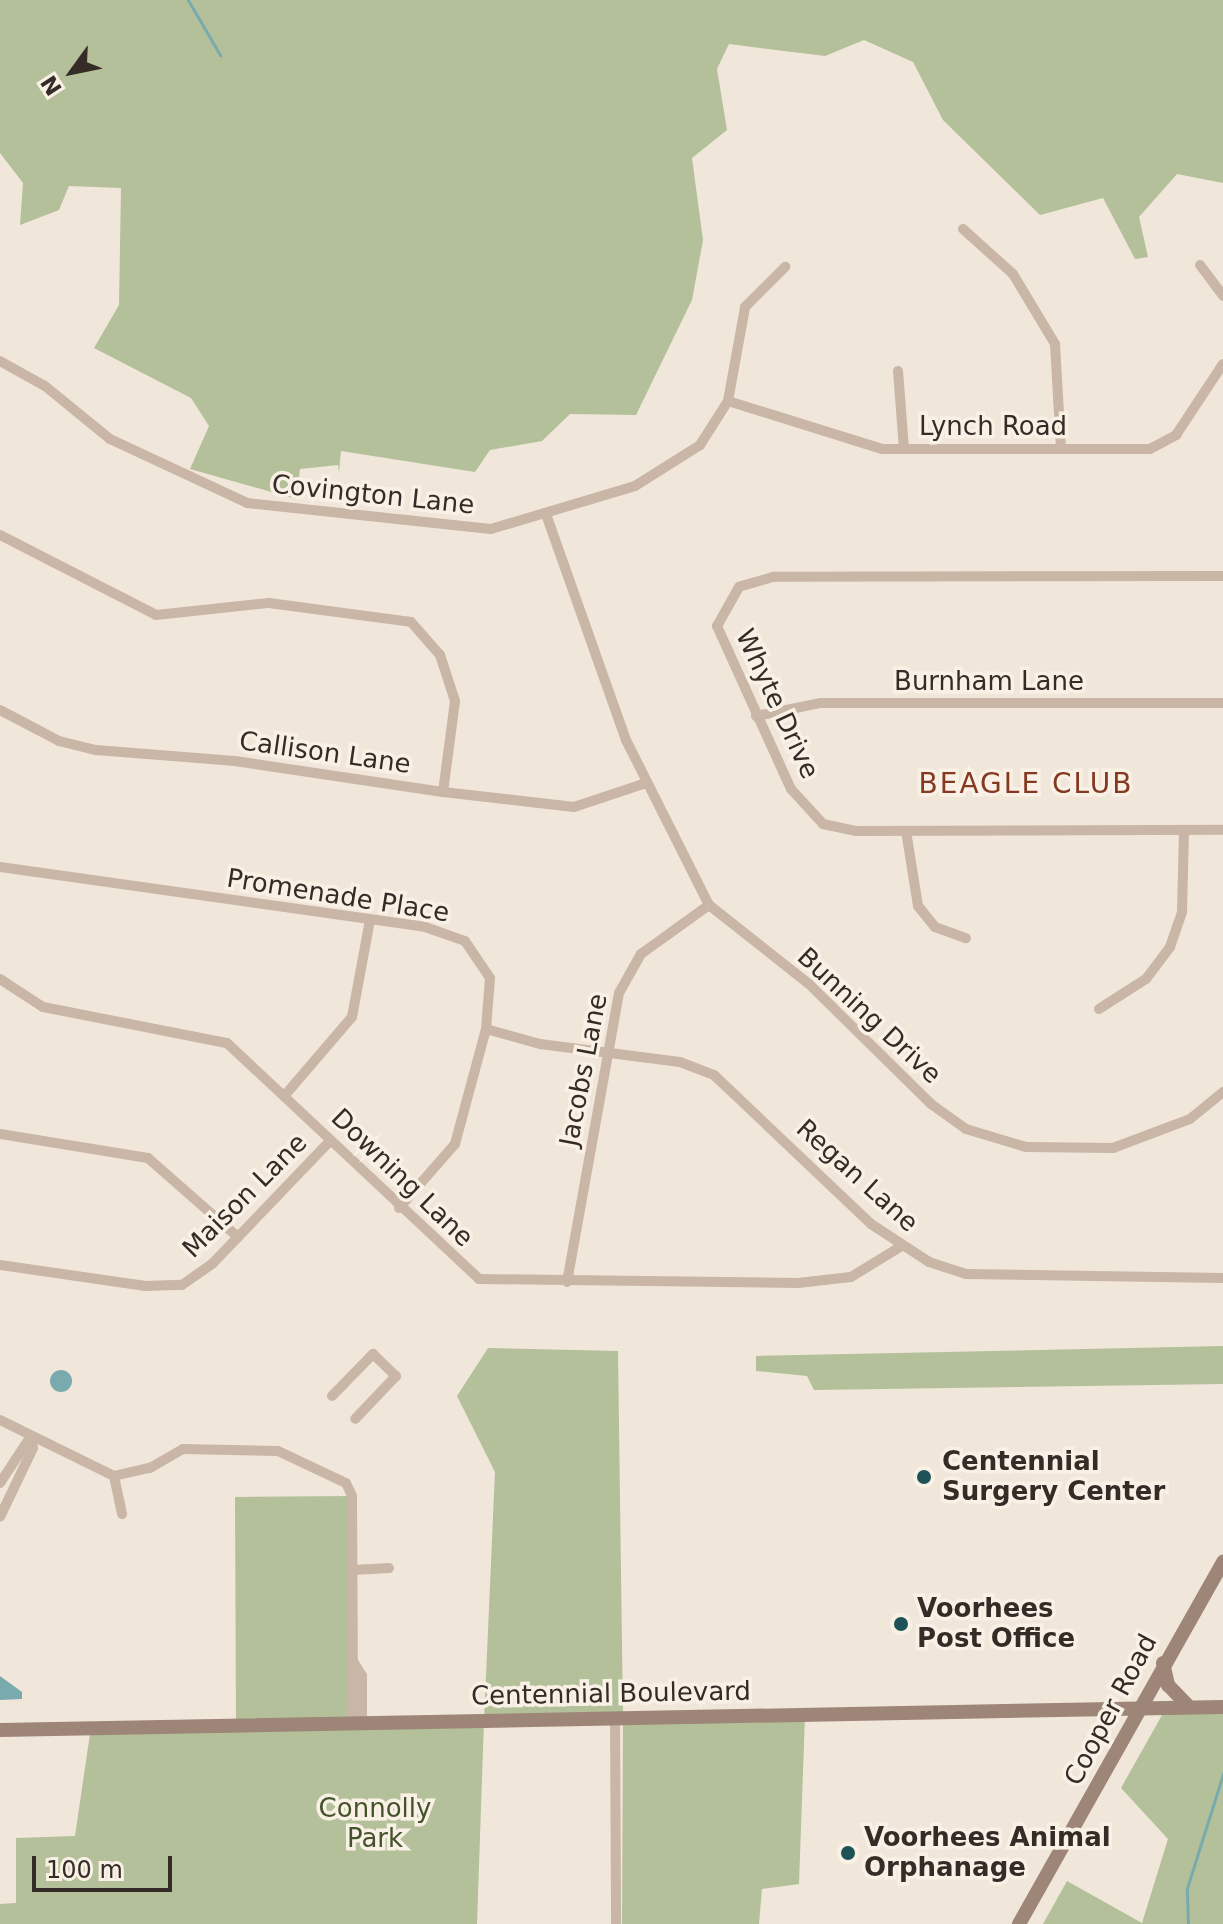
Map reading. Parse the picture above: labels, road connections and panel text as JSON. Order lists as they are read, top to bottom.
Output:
{
  "streets": {
    "main road": ["Centennial Boulevard", "Cooper Road"],
    "street": [
      "Lynch Road",
      "Covington Lane",
      "Burnham Lane",
      "Whyte Drive",
      "Callison Lane",
      "Promenade Place",
      "Bunning Drive",
      "Jacobs Lane",
      "Regan Lane",
      "Downing Lane",
      "Maison Lane"
    ]
  },
  "crossings": [
    ["Lynch Road", "Covington Lane"],
    ["Covington Lane", "Bunning Drive"],
    ["Burnham Lane", "Whyte Drive"],
    ["Callison Lane", "Bunning Drive"],
    ["Promenade Place", "Regan Lane"],
    ["Promenade Place", "Downing Lane"],
    ["Bunning Drive", "Jacobs Lane"],
    ["Jacobs Lane", "Regan Lane"],
    ["Jacobs Lane", "Downing Lane"],
    ["Regan Lane", "Downing Lane"],
    ["Downing Lane", "Maison Lane"],
    ["Centennial Boulevard", "Cooper Road"]
  ],
  "districts": ["BEAGLE CLUB"],
  "parks": ["Connolly Park"],
  "places": ["Centennial Surgery Center", "Voorhees Post Office", "Voorhees Animal Orphanage"],
  "scale_bar": "100 m",
  "north": "bottom left"
}
